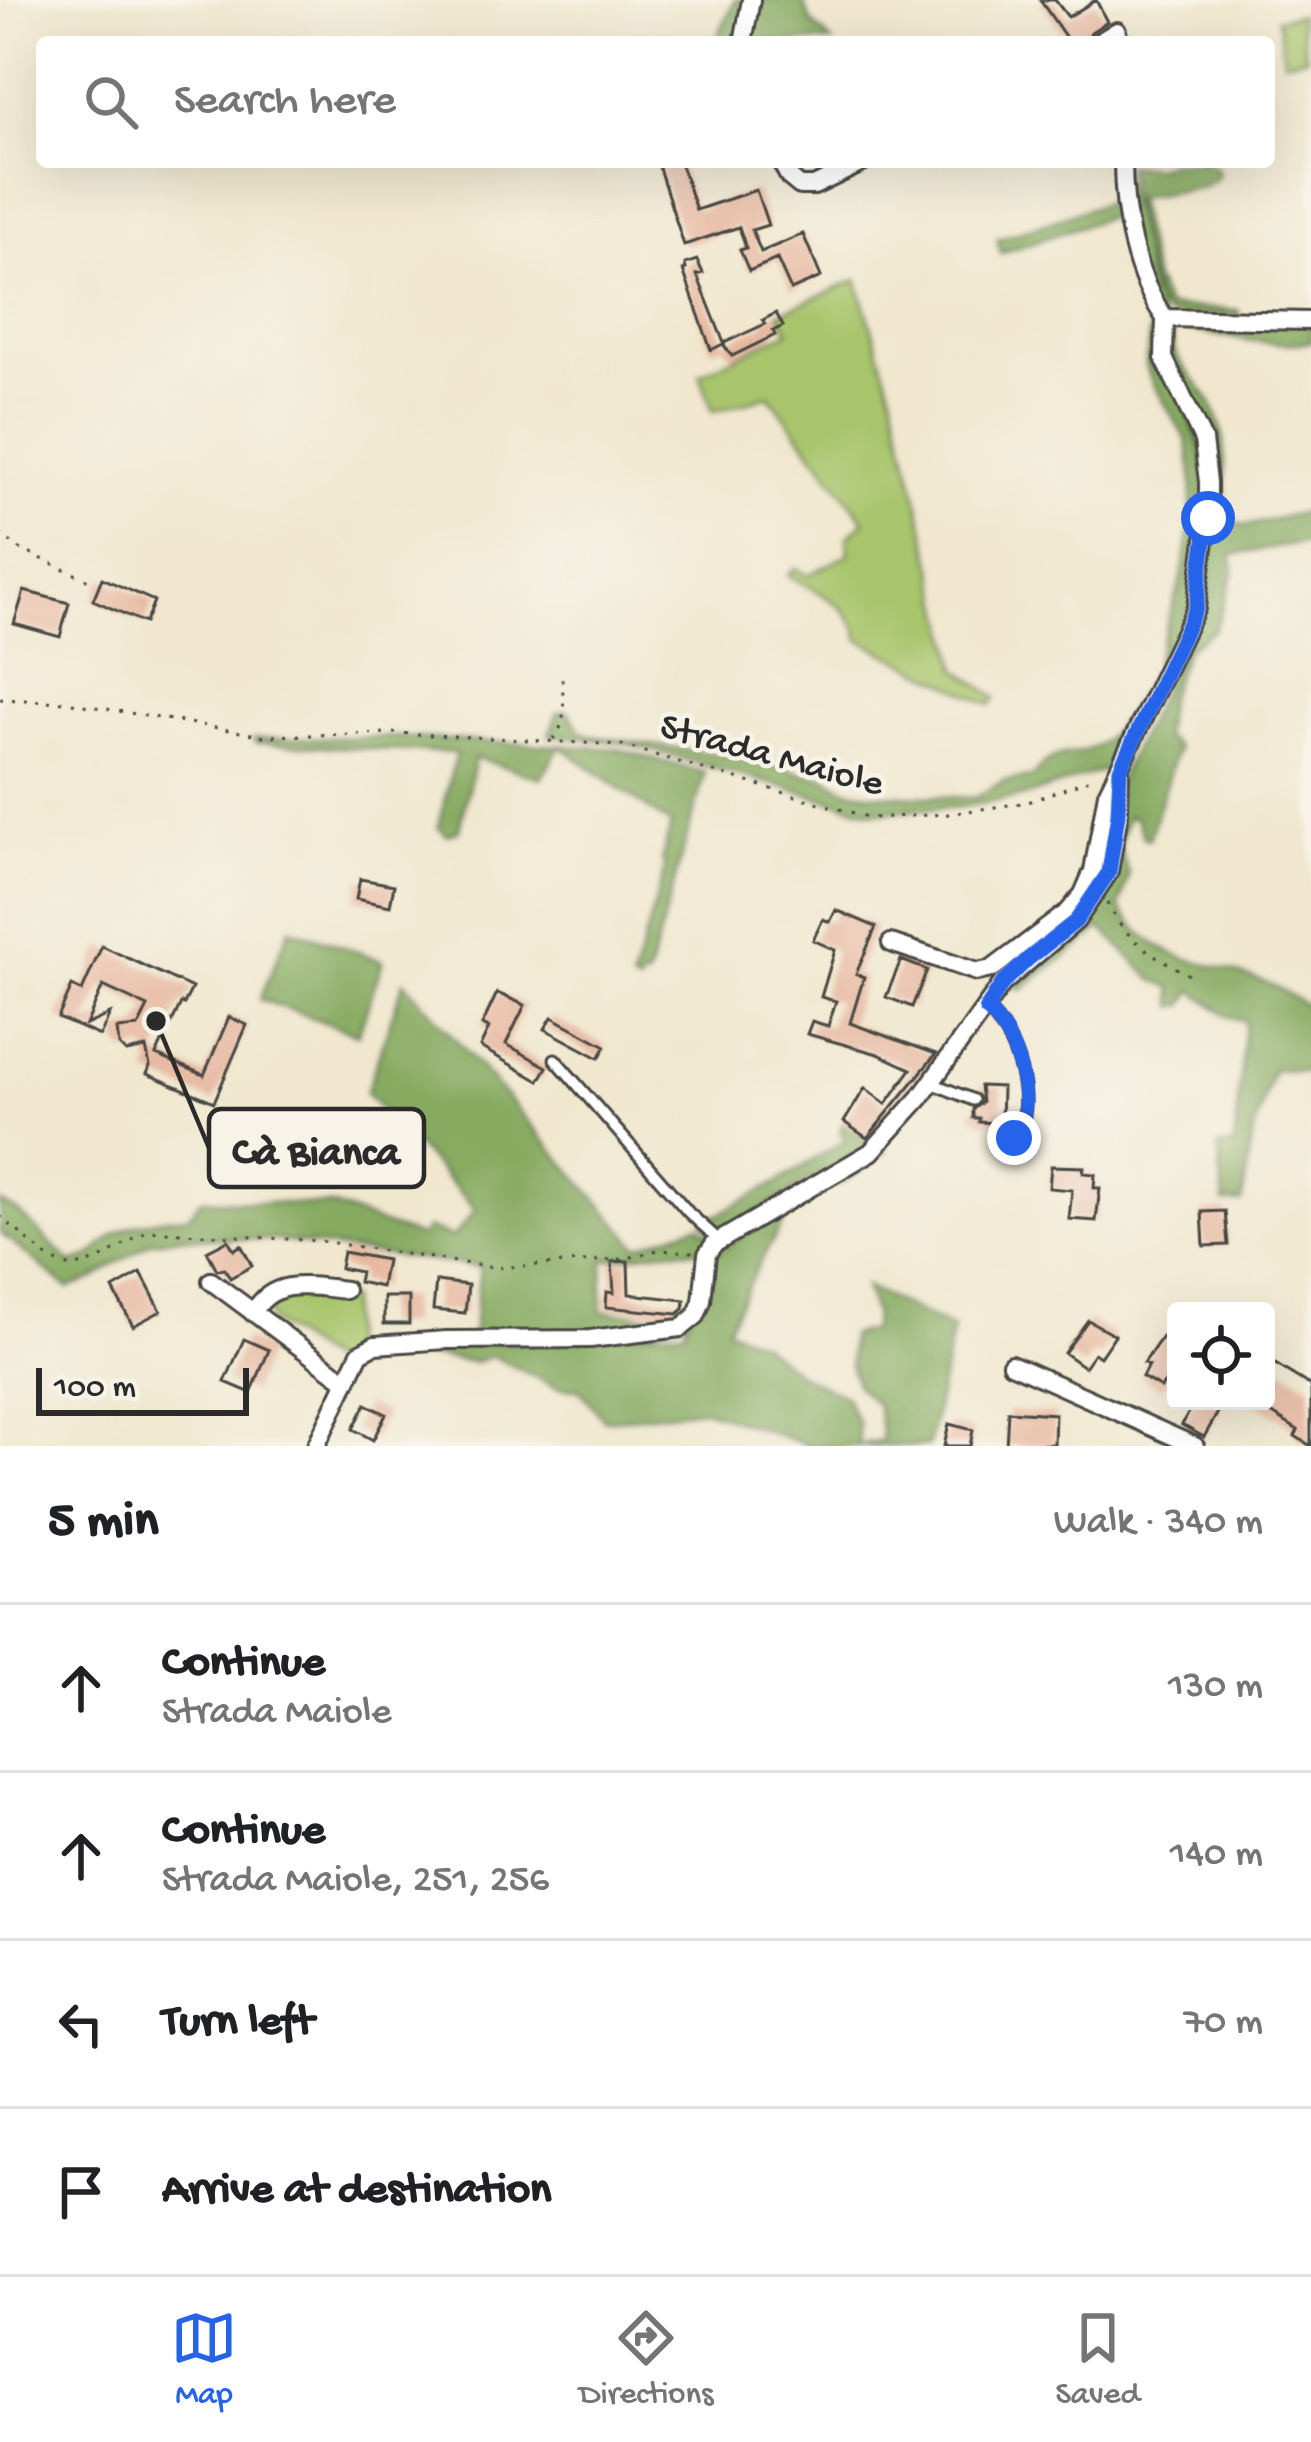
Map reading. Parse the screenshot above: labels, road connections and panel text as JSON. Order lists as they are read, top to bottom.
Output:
{
  "streets": {
    "path": ["Strada Maiole"]
  },
  "places": ["Cà Bianca"],
  "scale_bar": "100 m",
  "page": {
    "search": "Search here",
    "scale": "100 m",
    "heading": ["5 min", "Walk · 340 m"],
    "list": [
      ["Continue", "Strada Maiole", "130 m"],
      ["Continue", "Strada Maiole, 251, 256", "140 m"],
      ["Turn left", "70 m"],
      "Arrive at destination"
    ],
    "nav": ["Map", "Directions", "Saved"]
  }
}
